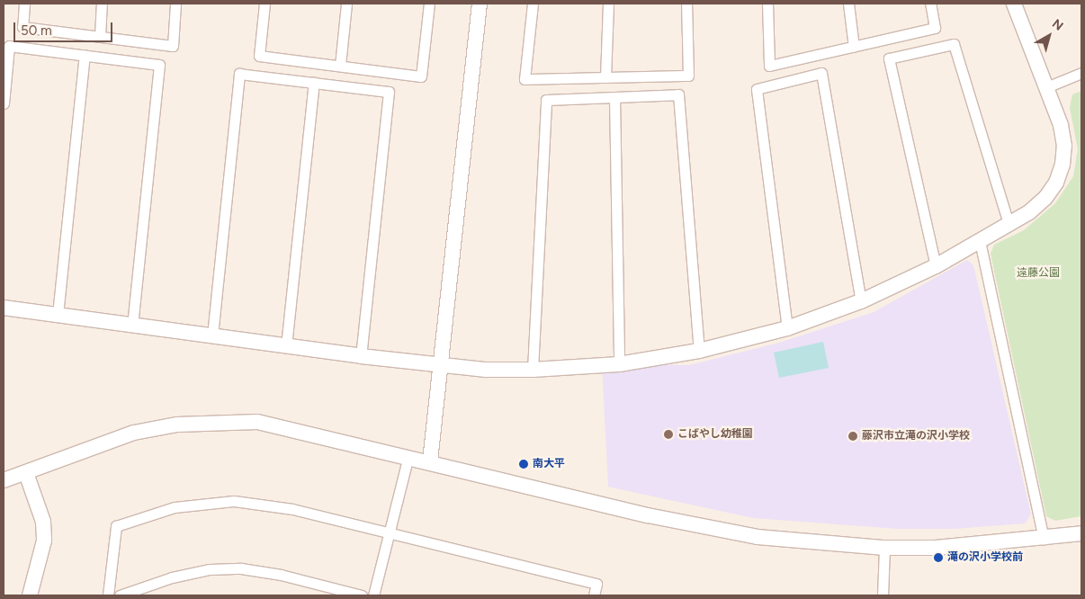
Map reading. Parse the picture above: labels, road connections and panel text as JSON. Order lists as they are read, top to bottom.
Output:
{
  "parks": ["遠藤公園"],
  "places": [
    "こばやし幼稚園",
    "藤沢市立滝の沢小学校",
    "南大平",
    "滝の沢小学校前"
  ],
  "scale_bar": "50 m",
  "north": "top right"
}
